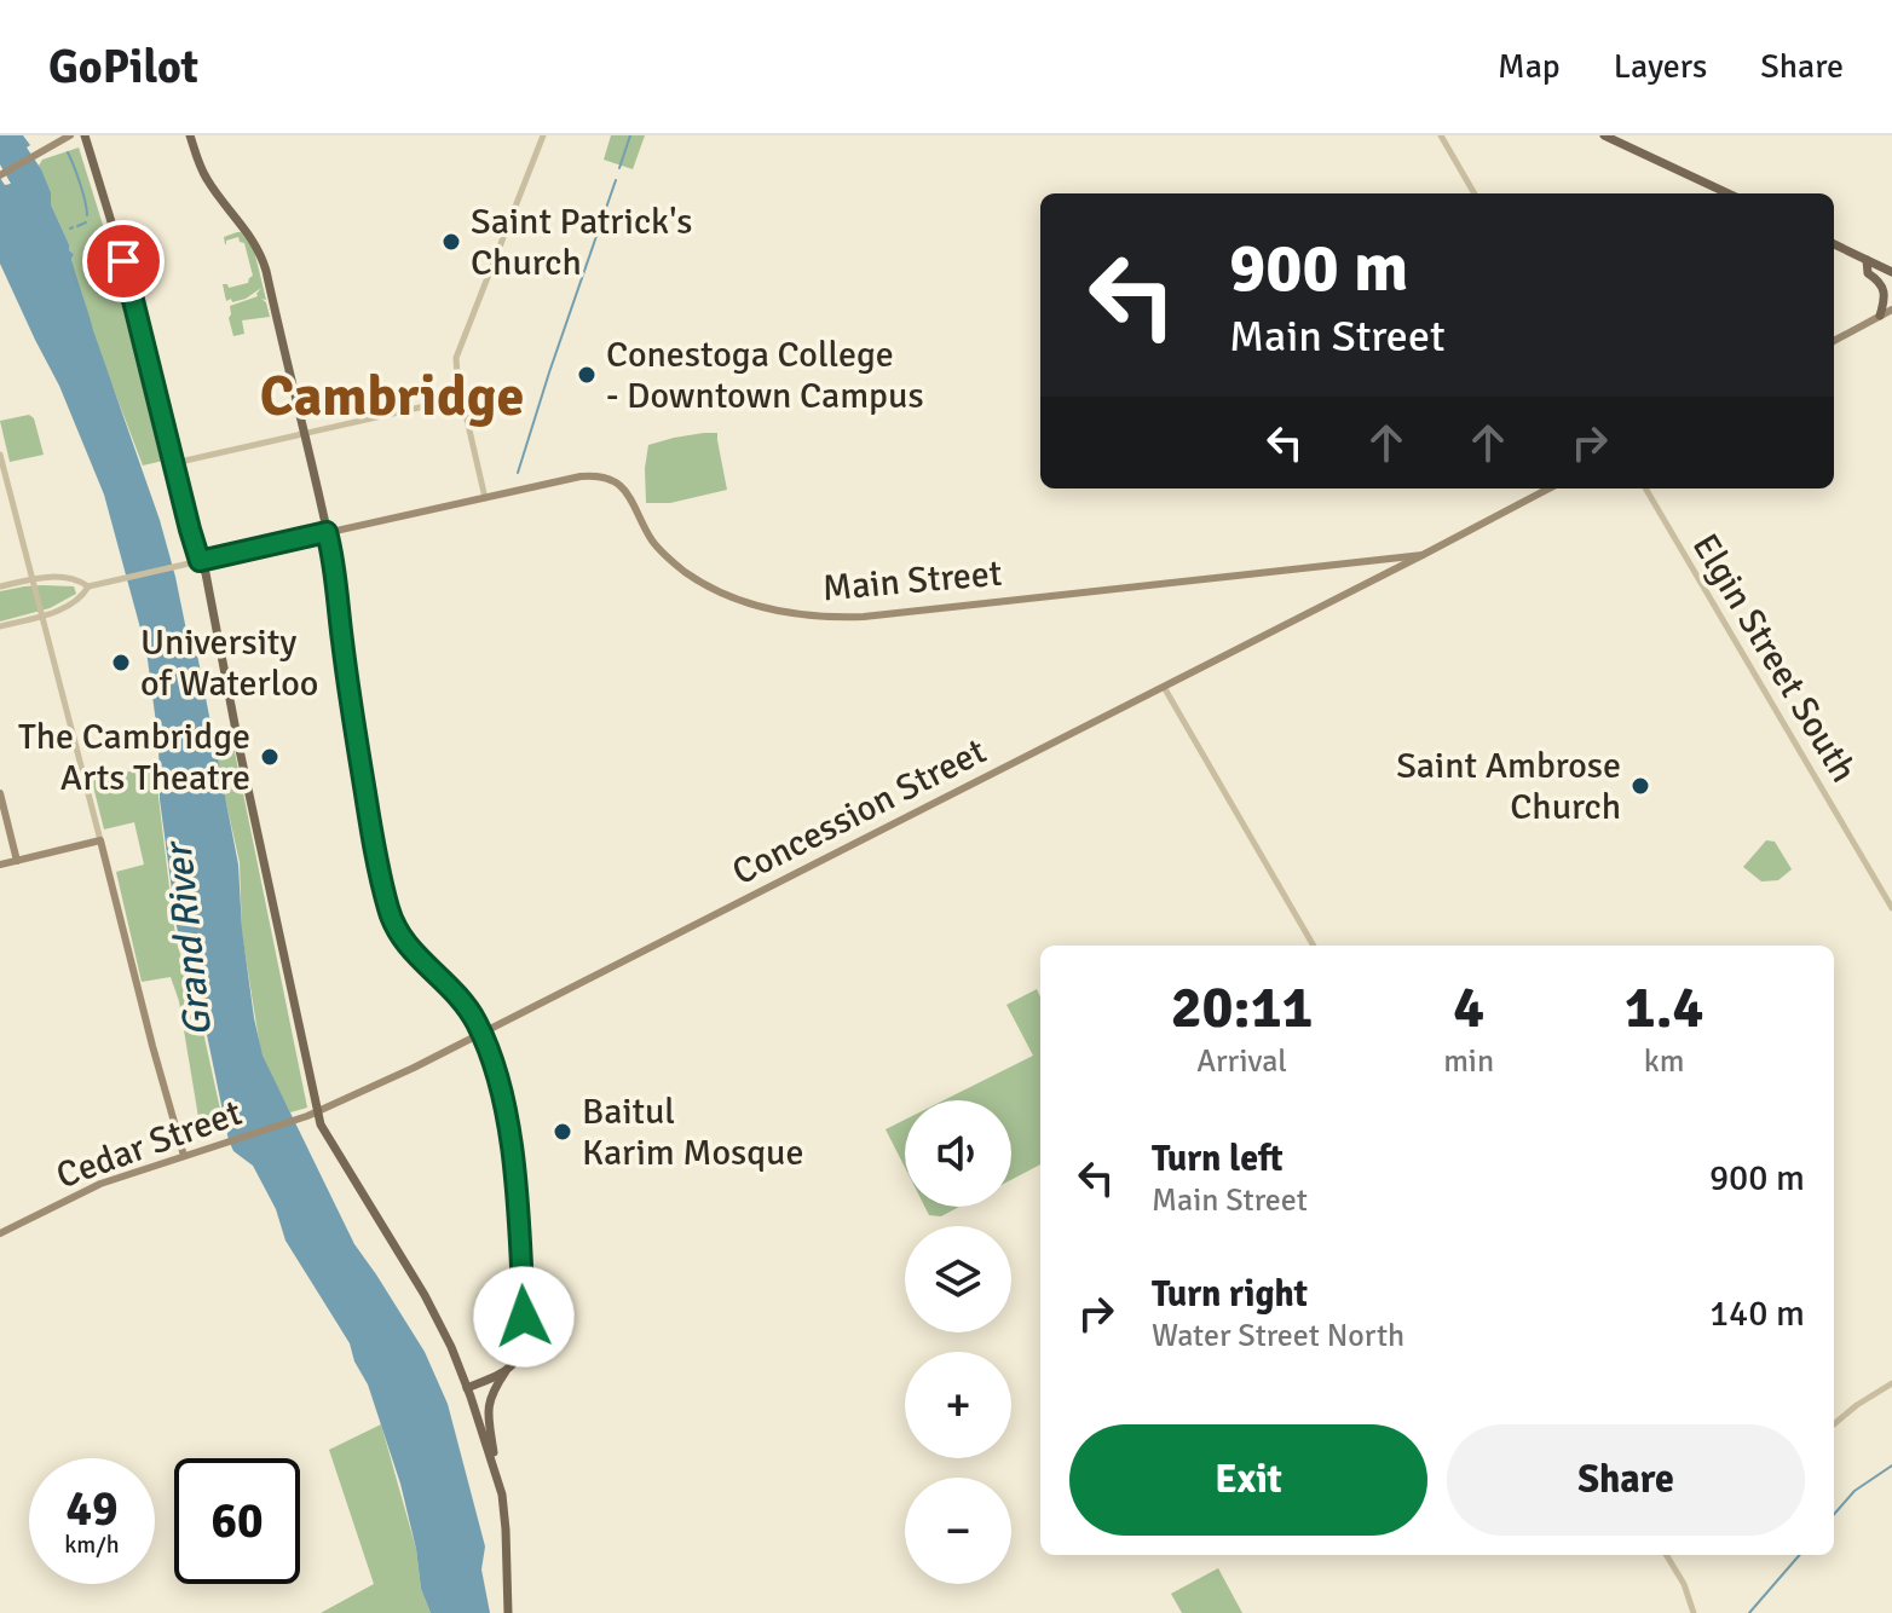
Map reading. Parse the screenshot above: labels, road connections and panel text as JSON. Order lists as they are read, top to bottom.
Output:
{
  "streets": {
    "main road": ["Main Street", "Concession Street", "Cedar Street"],
    "street": ["Elgin Street South"]
  },
  "crossings": [
    ["Main Street", "Concession Street"],
    ["Concession Street", "Cedar Street"]
  ],
  "districts": ["Cambridge"],
  "water": ["Grand River"],
  "places": [
    "Saint Patrick's Church",
    "Conestoga College - Downtown Campus",
    "University of Waterloo",
    "The Cambridge Arts Theatre",
    "Saint Ambrose Church",
    "Baitul Karim Mosque"
  ],
  "page": {
    "header": "GoPilot",
    "nav": ["Map", "Layers", "Share"],
    "turn": ["900 m", "Main Street"],
    "eta": [
      "20:11",
      "Arrival",
      "4",
      "min",
      "1.4",
      "km"
    ],
    "map_buttons": ["+", "−"],
    "list": [
      {
        "name": "Turn left",
        "note": "Main Street",
        "value": "900 m"
      },
      {
        "name": "Turn right",
        "note": "Water Street North",
        "value": "140 m"
      }
    ],
    "buttons": ["Exit", "Share"],
    "speed": "49 km/h",
    "limit": "60"
  }
}
